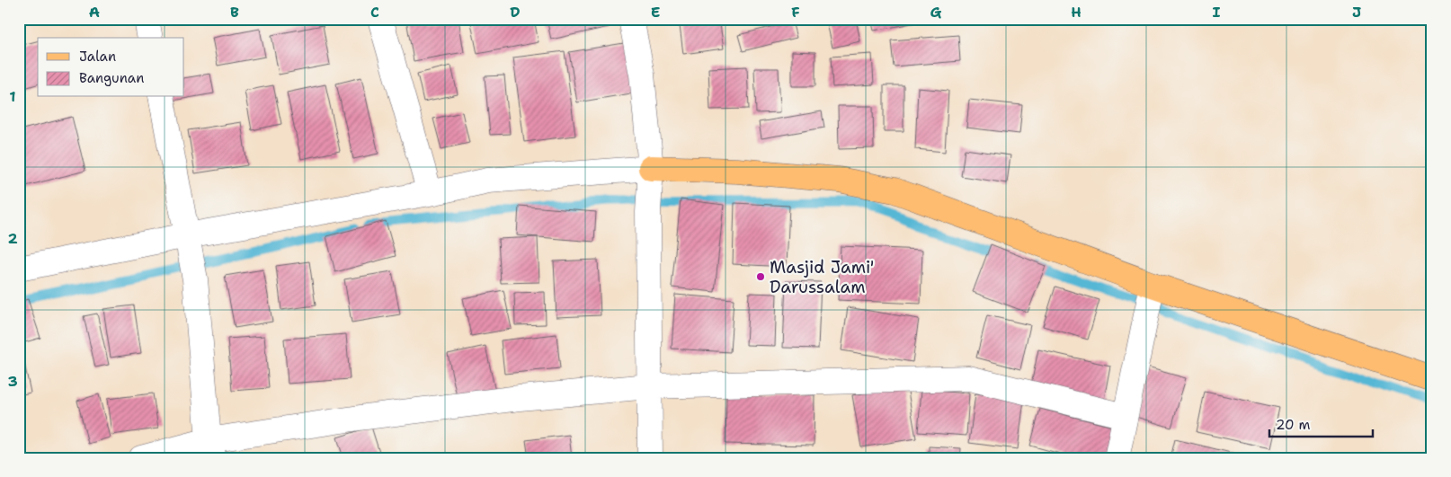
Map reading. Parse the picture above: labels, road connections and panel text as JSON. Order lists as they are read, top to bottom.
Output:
{
  "places": ["Masjid Jami' Darussalam"],
  "legend": ["Jalan", "Bangunan"],
  "scale_bar": "20 m",
  "grid": {
    "columns": [
      "A",
      "B",
      "C",
      "D",
      "E",
      "F",
      "G",
      "H",
      "I",
      "J"
    ],
    "rows": ["1", "2", "3"]
  }
}
